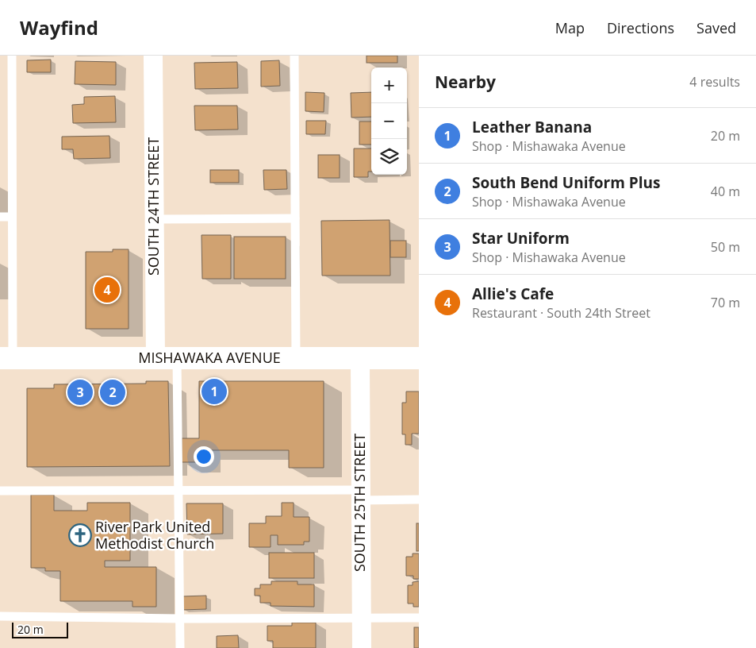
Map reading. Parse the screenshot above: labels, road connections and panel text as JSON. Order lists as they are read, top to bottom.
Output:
{
  "streets": {
    "main road": ["MISHAWAKA AVENUE"],
    "street": ["SOUTH 24TH STREET", "SOUTH 25TH STREET"]
  },
  "crossings": [
    ["SOUTH 24TH STREET", "MISHAWAKA AVENUE"],
    ["MISHAWAKA AVENUE", "SOUTH 25TH STREET"]
  ],
  "places": {
    "church": ["River Park United Methodist Church"]
  },
  "scale_bar": "20 m",
  "page": {
    "header": "Wayfind",
    "nav": ["Map", "Directions", "Saved"],
    "heading": ["Nearby", "4 results"],
    "map_buttons": ["+", "−"],
    "list": [
      {
        "mark": "1",
        "name": "Leather Banana",
        "note": "Shop · Mishawaka Avenue",
        "value": "20 m"
      },
      {
        "mark": "2",
        "name": "South Bend Uniform Plus",
        "note": "Shop · Mishawaka Avenue",
        "value": "40 m"
      },
      {
        "mark": "3",
        "name": "Star Uniform",
        "note": "Shop · Mishawaka Avenue",
        "value": "50 m"
      },
      {
        "mark": "4",
        "name": "Allie's Cafe",
        "note": "Restaurant · South 24th Street",
        "value": "70 m"
      }
    ],
    "pins": [
      "4",
      "1",
      "2",
      "3"
    ],
    "scale": "20 m"
  }
}
